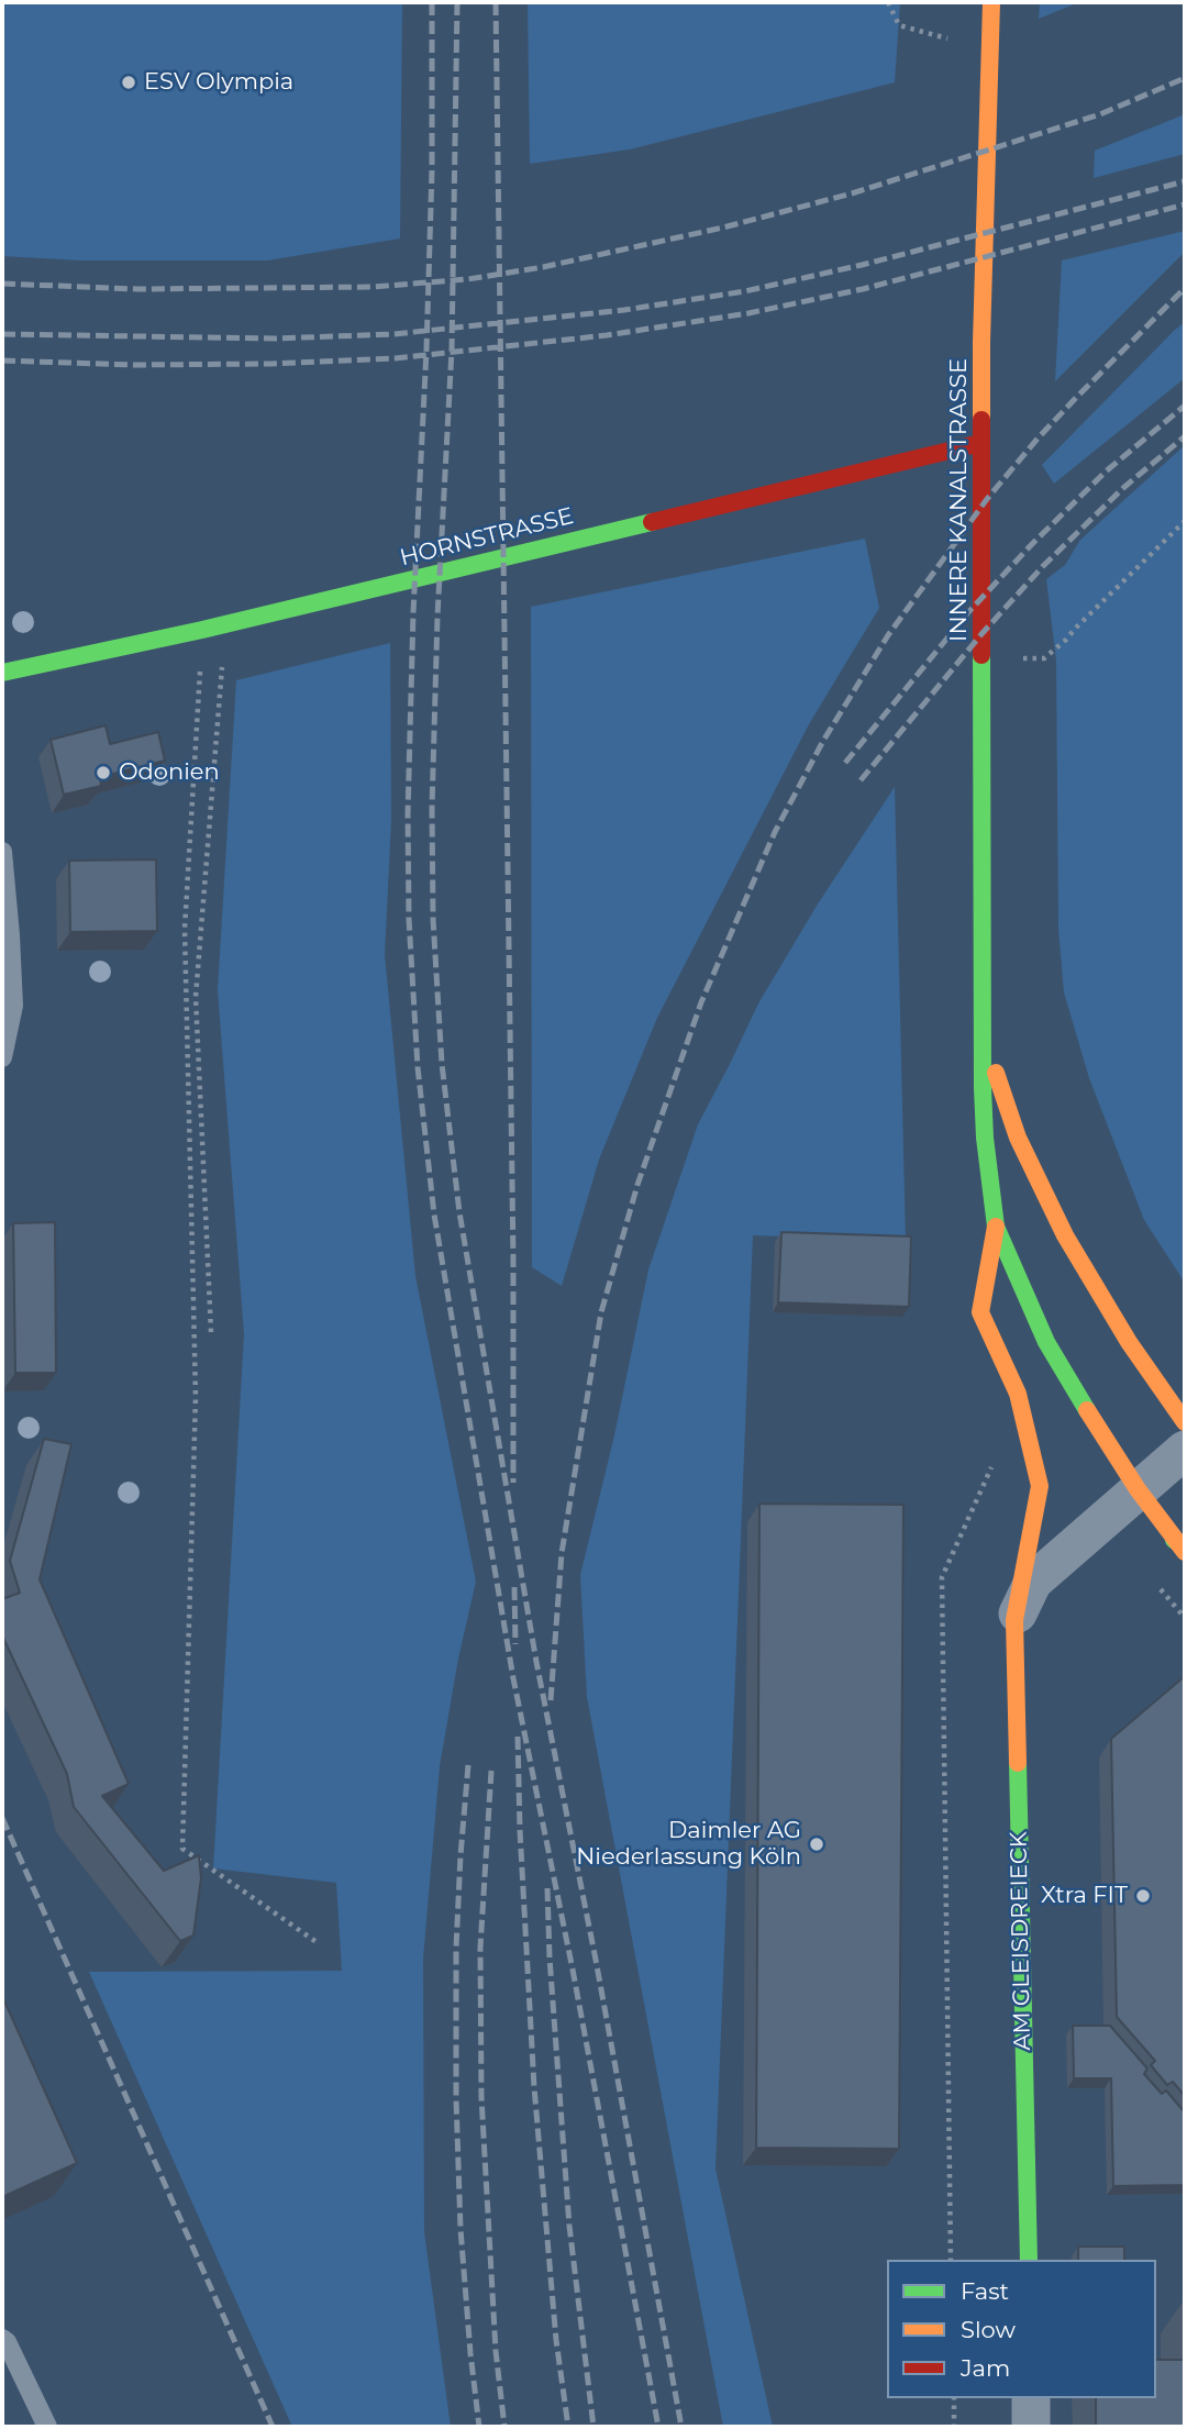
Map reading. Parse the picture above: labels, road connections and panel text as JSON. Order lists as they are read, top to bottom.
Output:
{
  "streets": {
    "main road": ["INNERE KANALSTRASSE", "HORNSTRASSE", "AM GLEISDREIECK"]
  },
  "crossings": [
    ["INNERE KANALSTRASSE", "HORNSTRASSE"],
    ["INNERE KANALSTRASSE", "AM GLEISDREIECK"]
  ],
  "places": [
    "ESV Olympia",
    "Odonien",
    "Daimler AG Niederlassung Köln",
    "Xtra FIT"
  ],
  "legend": ["Fast", "Slow", "Jam"]
}
